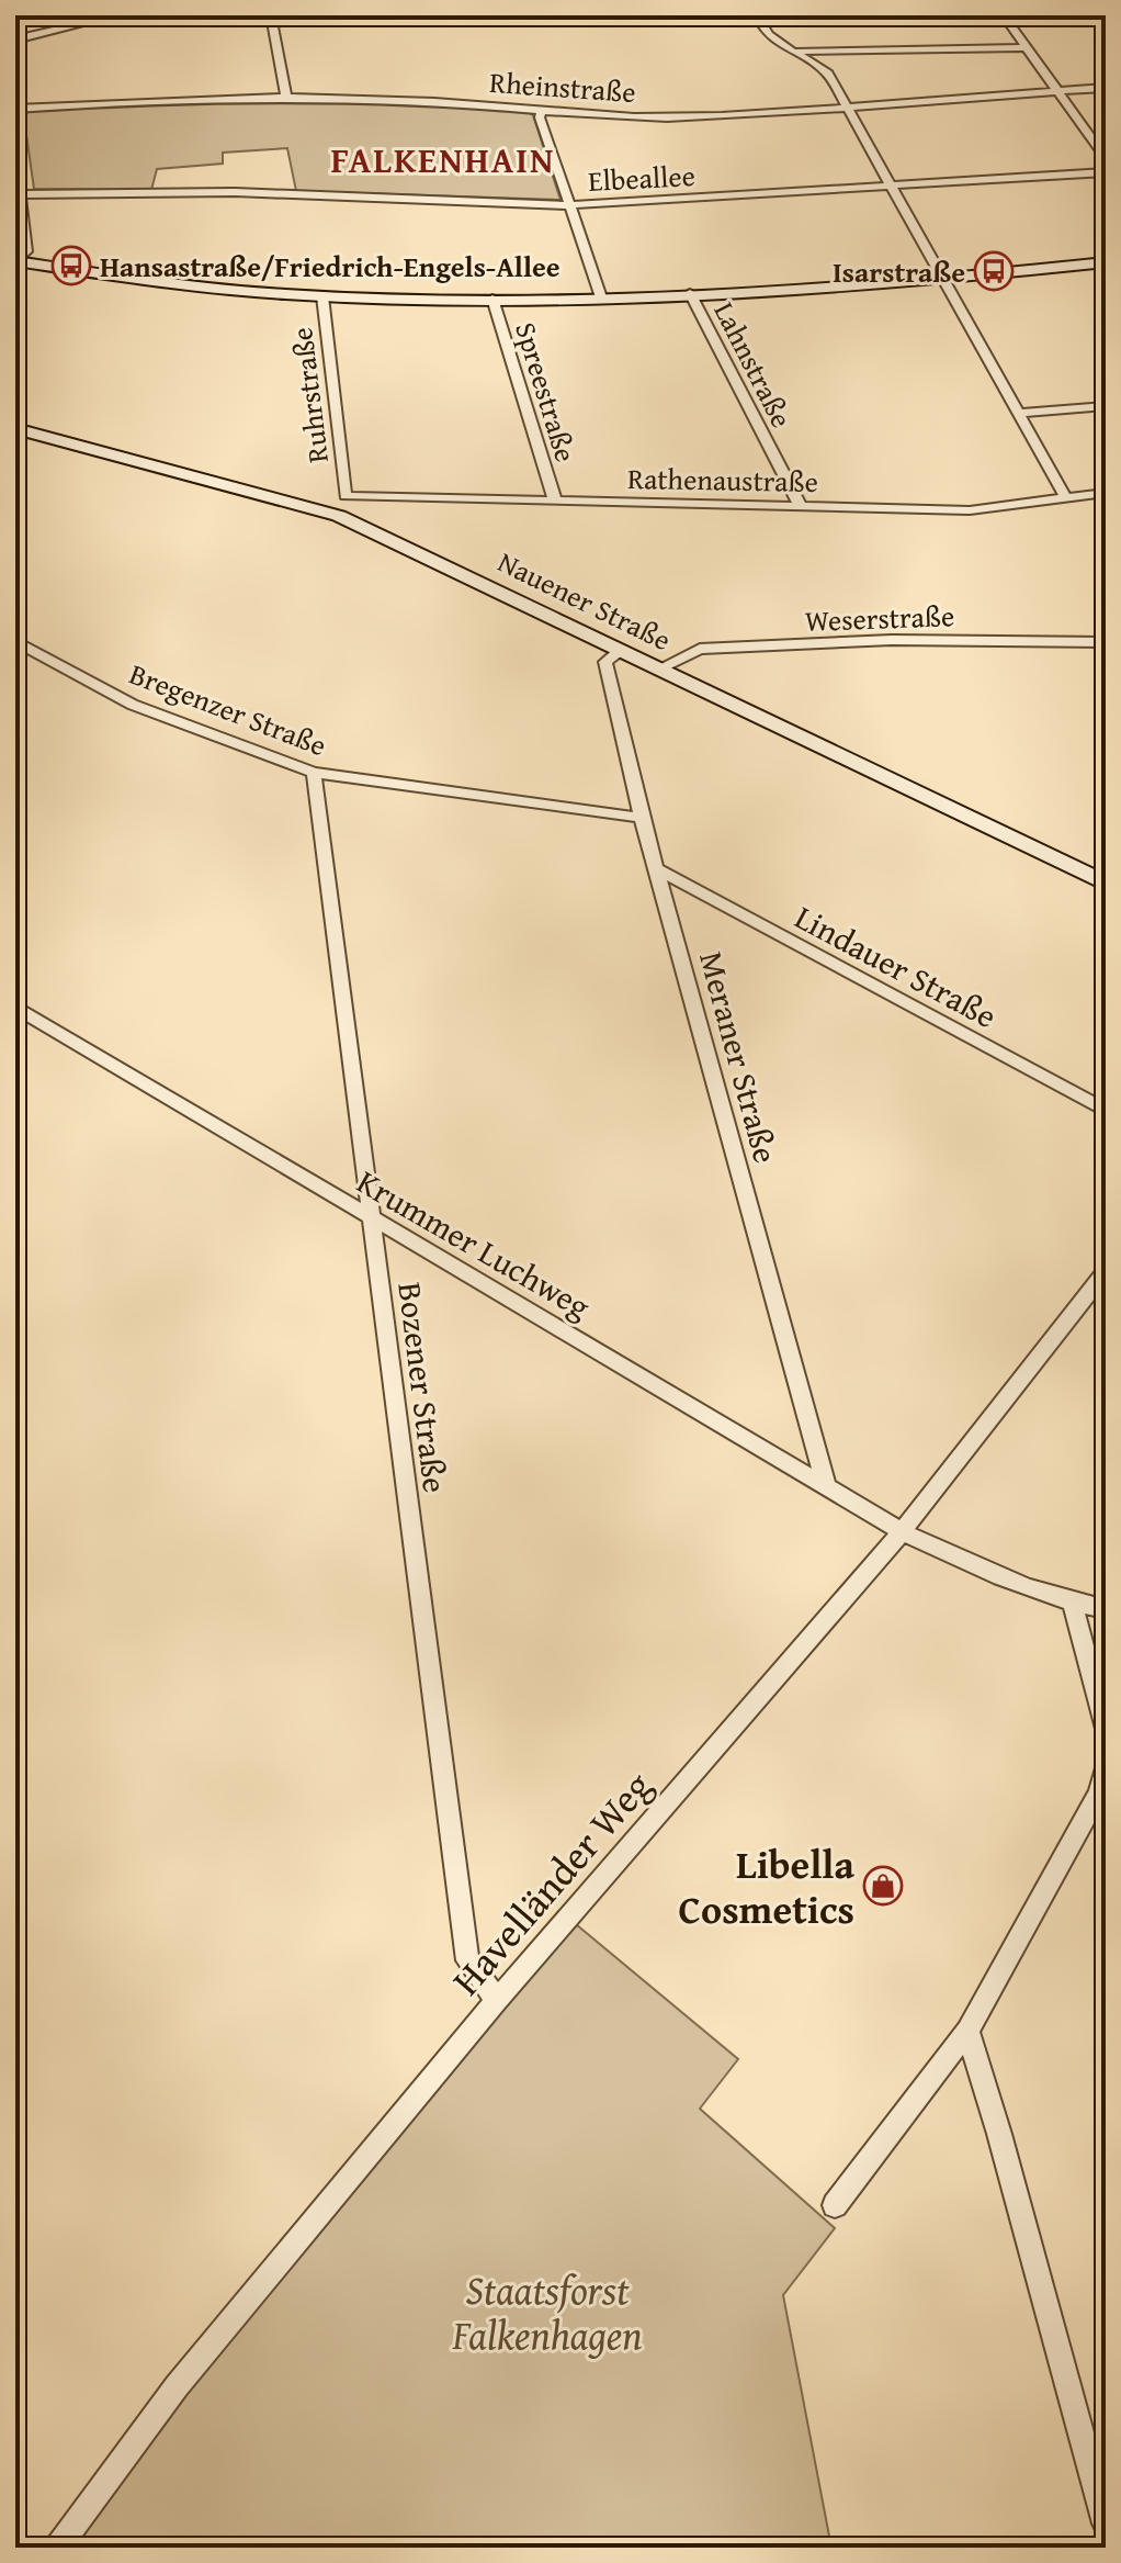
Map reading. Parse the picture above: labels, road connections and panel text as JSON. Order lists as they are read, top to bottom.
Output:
{
  "streets": {
    "street": [
      "Rheinstraße",
      "Elbeallee",
      "Lahnstraße",
      "Spreestraße",
      "Ruhrstraße",
      "Rathenaustraße",
      "Nauener Straße",
      "Weserstraße",
      "Bregenzer Straße",
      "Lindauer Straße",
      "Meraner Straße",
      "Krummer Luchweg",
      "Bozener Straße",
      "Havelländer Weg"
    ]
  },
  "crossings": [
    ["Lahnstraße", "Rathenaustraße"],
    ["Spreestraße", "Rathenaustraße"],
    ["Ruhrstraße", "Rathenaustraße"],
    ["Nauener Straße", "Weserstraße"],
    ["Nauener Straße", "Meraner Straße"],
    ["Bregenzer Straße", "Meraner Straße"],
    ["Bregenzer Straße", "Bozener Straße"],
    ["Lindauer Straße", "Meraner Straße"],
    ["Meraner Straße", "Krummer Luchweg"],
    ["Krummer Luchweg", "Bozener Straße"],
    ["Krummer Luchweg", "Havelländer Weg"],
    ["Bozener Straße", "Havelländer Weg"]
  ],
  "districts": ["FALKENHAIN"],
  "parks": ["Staatsforst Falkenhagen"],
  "places": {
    "bus stop": ["Hansastraße/Friedrich-Engels-Allee", "Isarstraße"],
    "shop": ["Libella Cosmetics"]
  }
}
